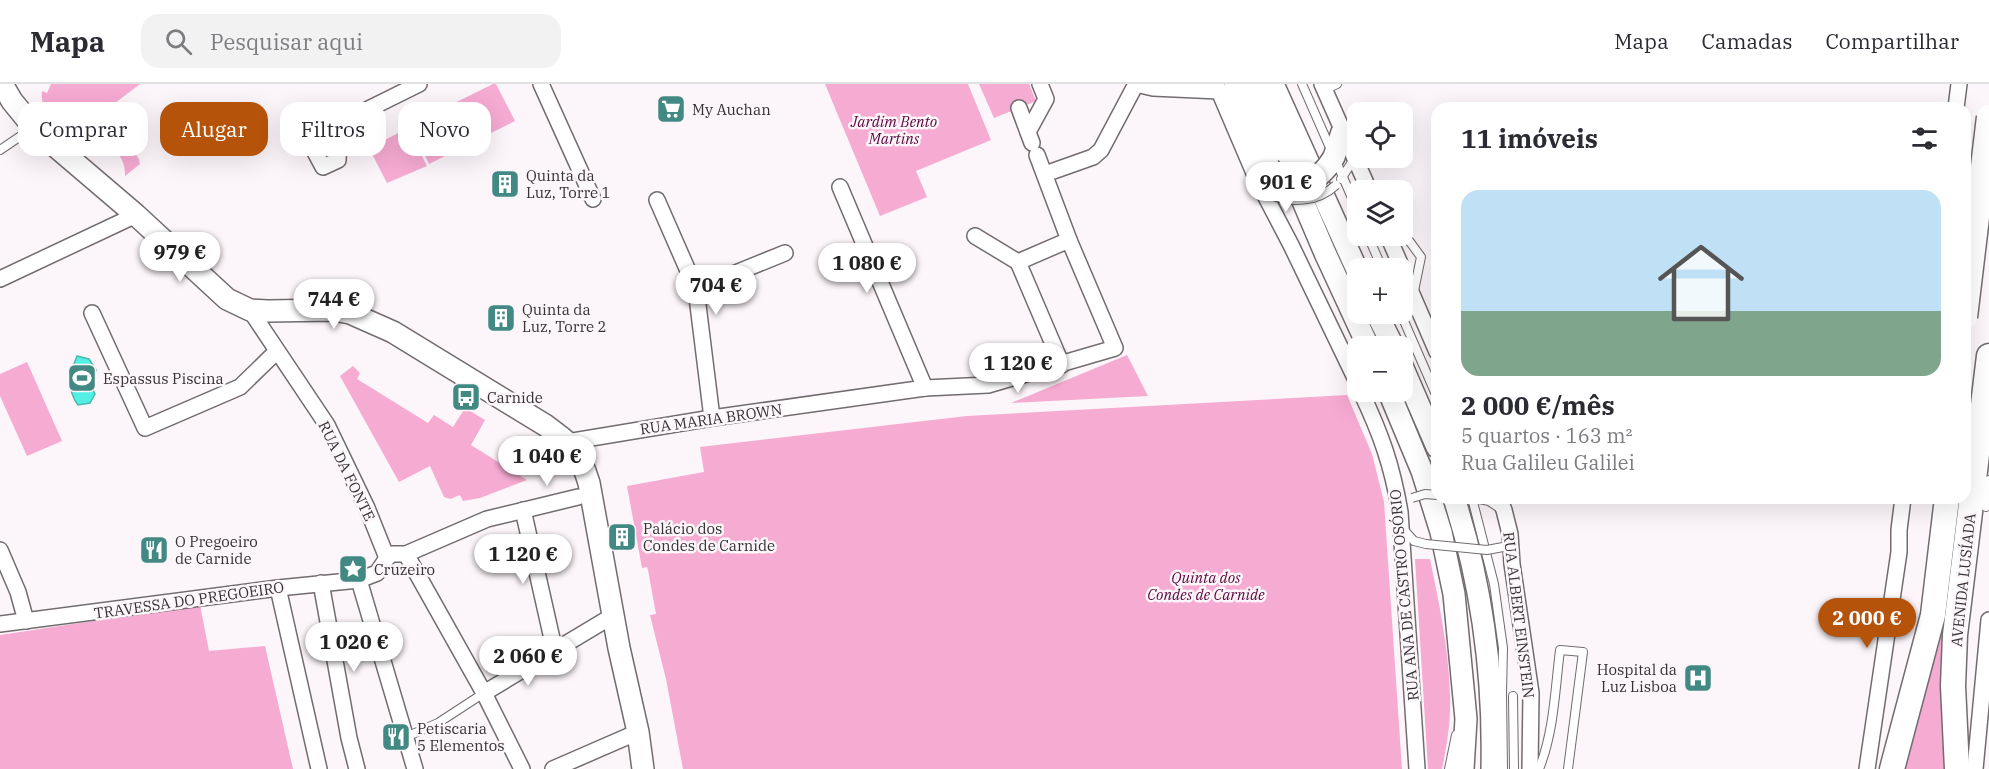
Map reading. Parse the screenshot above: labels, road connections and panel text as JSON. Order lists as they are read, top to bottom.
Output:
{
  "streets": {
    "main road": ["RUA DA FONTE", "AVENIDA LUSÍADA"],
    "street": [
      "RUA MARIA BROWN",
      "RUA ANA DE CASTRO OSÓRIO",
      "TRAVESSA DO PREGOEIRO",
      "RUA ALBERT EINSTEIN"
    ]
  },
  "crossings": [
    ["RUA DA FONTE", "TRAVESSA DO PREGOEIRO"]
  ],
  "parks": ["Jardim Bento Martins", "Quinta dos Condes de Carnide"],
  "places": {
    "supermarket": ["My Auchan"],
    "building": ["Quinta da Luz, Torre 1", "Quinta da Luz, Torre 2", "Palácio dos Condes de Carnide"],
    "sports": ["Espassus Piscina"],
    "bus stop": ["Carnide"],
    "restaurant": ["O Pregoeiro de Carnide", "Petiscaria 5 Elementos"],
    "place": ["Cruzeiro"],
    "hospital": ["Hospital da Luz Lisboa"]
  },
  "page": {
    "header": "Mapa",
    "search": "Pesquisar aqui",
    "nav": ["Mapa", "Camadas", "Compartilhar"],
    "map_buttons": ["+", "−"],
    "chip": [
      "Comprar",
      "Alugar",
      "Filtros",
      "Novo"
    ],
    "heading": "11 imóveis",
    "price": [
      "901 €",
      "979 €",
      "1 080 €",
      "704 €",
      "744 €",
      "1 120 €",
      "1 040 €",
      "1 120 €",
      "2 000 €",
      "1 020 €",
      "2 060 €"
    ],
    "list": [
      {
        "name": "2 000 €/mês",
        "note": "5 quartos · 163 m² · Rua Galileu Galilei"
      }
    ]
  }
}
